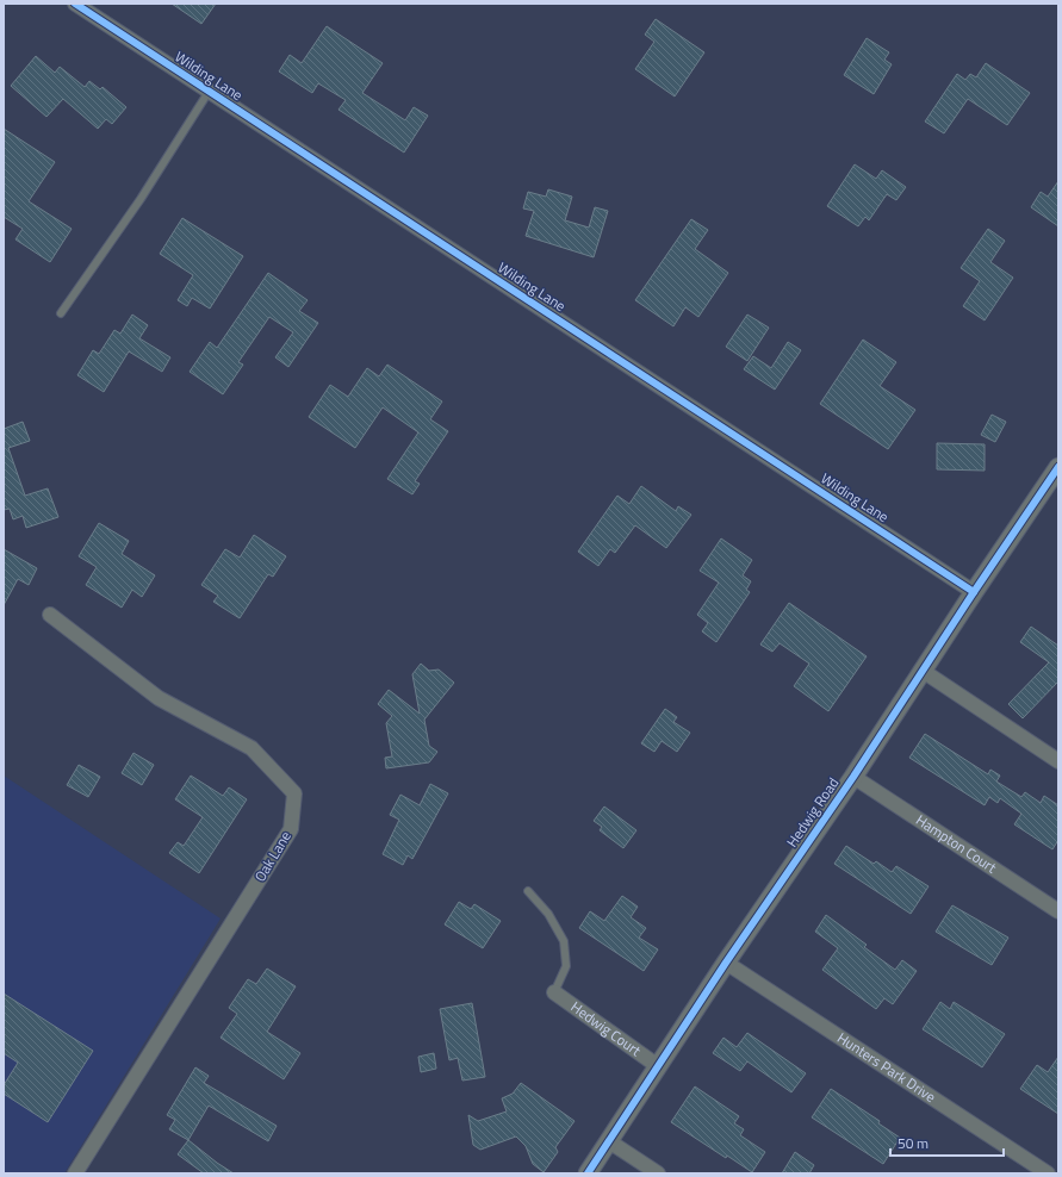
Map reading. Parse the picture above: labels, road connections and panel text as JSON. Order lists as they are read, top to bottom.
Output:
{
  "streets": {
    "street": [
      "Wilding Lane",
      "Hedwig Road",
      "Hampton Court",
      "Oak Lane",
      "Hedwig Court",
      "Hunters Park Drive"
    ]
  },
  "crossings": [
    ["Wilding Lane", "Hedwig Road"],
    ["Hedwig Road", "Hampton Court"],
    ["Hedwig Road", "Hedwig Court"],
    ["Hedwig Road", "Hunters Park Drive"]
  ],
  "scale_bar": "50 m"
}
